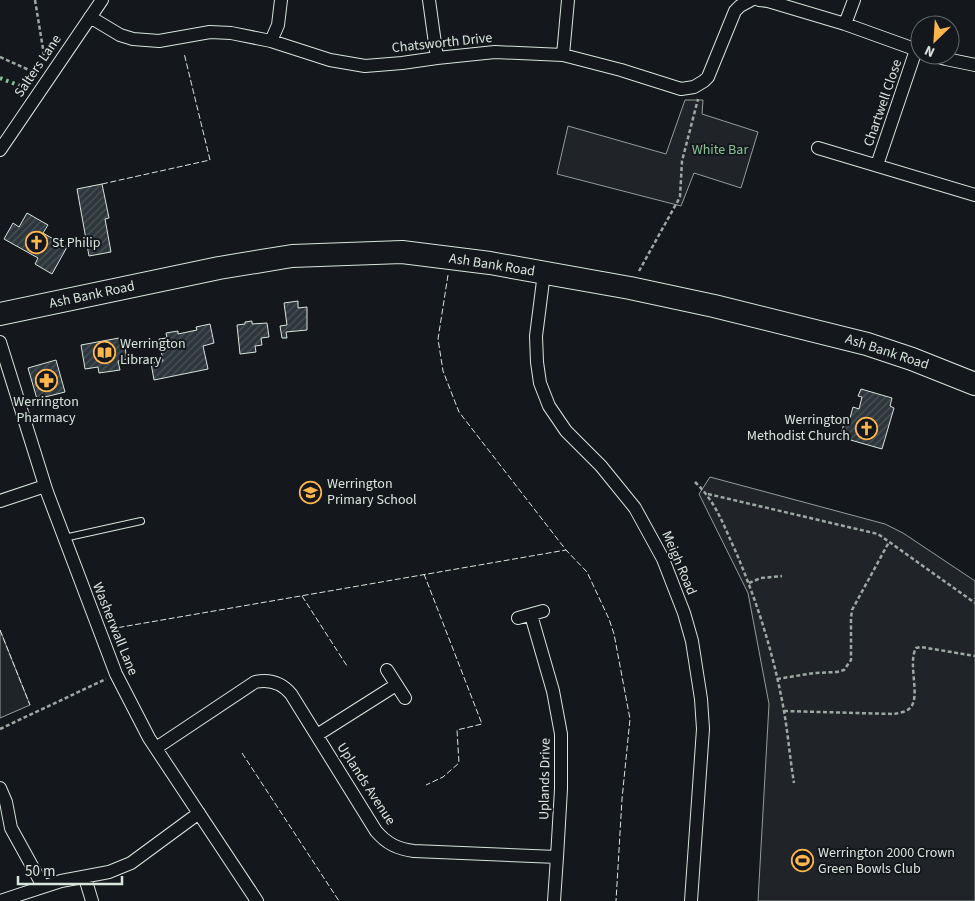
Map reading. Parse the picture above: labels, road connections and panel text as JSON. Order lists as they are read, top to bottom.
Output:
{
  "streets": {
    "highway": ["Ash Bank Road"],
    "street": [
      "Chatsworth Drive",
      "Salters Lane",
      "Chartwell Close",
      "Meigh Road",
      "Washerwall Lane",
      "Uplands Drive",
      "Uplands Avenue"
    ]
  },
  "crossings": [
    ["Chatsworth Drive", "Salters Lane"],
    ["Ash Bank Road", "Meigh Road"],
    ["Washerwall Lane", "Uplands Avenue"],
    ["Uplands Drive", "Uplands Avenue"]
  ],
  "parks": ["White Bar"],
  "places": {
    "church": ["St Philip", "Werrington Methodist Church"],
    "library": ["Werrington Library"],
    "pharmacy": ["Werrington Pharmacy"],
    "school or university": ["Werrington Primary School"],
    "sports": ["Werrington 2000 Crown Green Bowls Club"]
  },
  "scale_bar": "50 m",
  "north": "bottom left"
}
